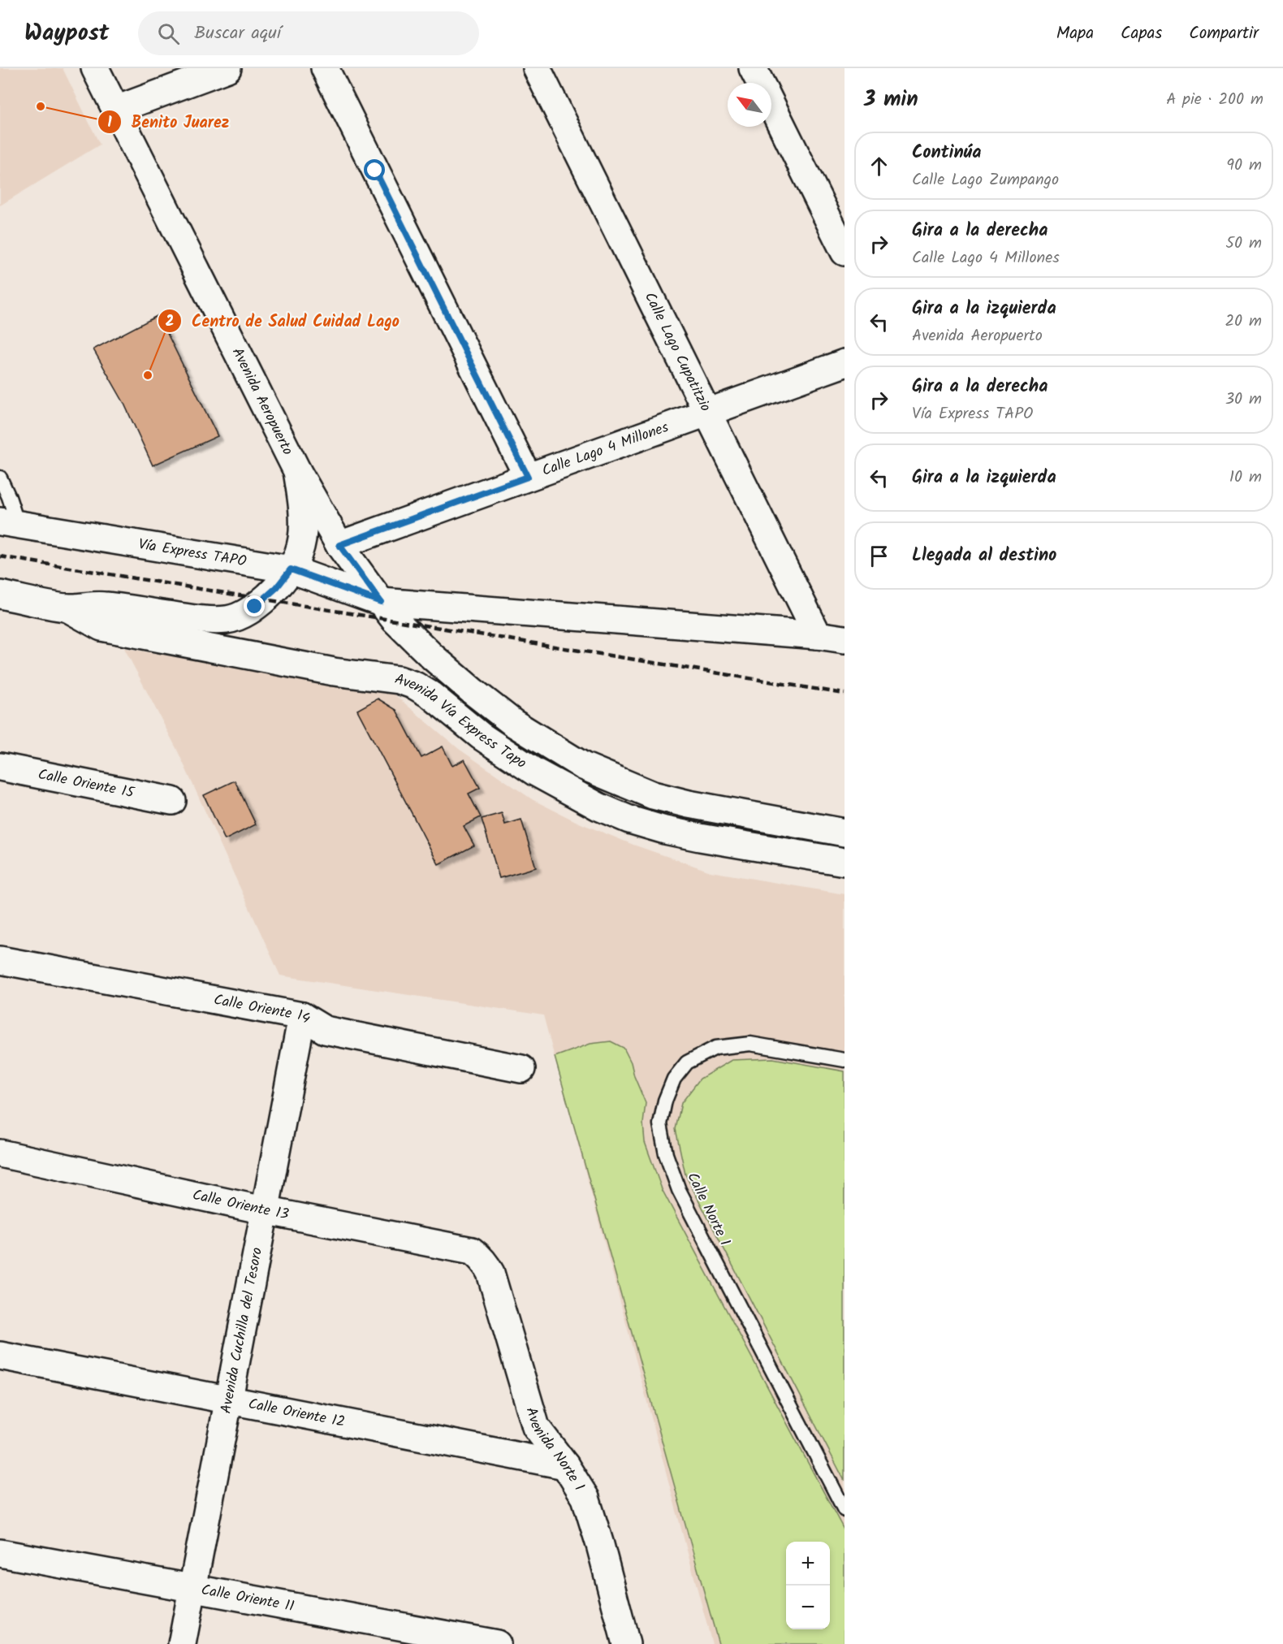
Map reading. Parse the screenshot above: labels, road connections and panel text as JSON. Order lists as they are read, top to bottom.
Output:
{
  "streets": {
    "street": [
      "Calle Lago Cupatitzio",
      "Avenida Aeropuerto",
      "Calle Lago 4 Millones",
      "Vía Express TAPO",
      "Avenida Vía Express Tapo",
      "Calle Oriente 15",
      "Calle Oriente 14",
      "Calle Oriente 13",
      "Avenida Cuchilla del Tesoro",
      "Calle Oriente 12",
      "Avenida Norte 1",
      "Calle Oriente 11"
    ],
    "lane": ["Calle Norte 1"]
  },
  "crossings": [
    ["Calle Lago Cupatitzio", "Calle Lago 4 Millones"],
    ["Avenida Aeropuerto", "Calle Lago 4 Millones"],
    ["Avenida Aeropuerto", "Vía Express TAPO"],
    ["Avenida Aeropuerto", "Avenida Vía Express Tapo"],
    ["Vía Express TAPO", "Avenida Vía Express Tapo"],
    ["Calle Oriente 14", "Avenida Cuchilla del Tesoro"],
    ["Calle Oriente 13", "Avenida Cuchilla del Tesoro"],
    ["Calle Oriente 13", "Avenida Norte 1"],
    ["Avenida Cuchilla del Tesoro", "Calle Oriente 12"],
    ["Avenida Cuchilla del Tesoro", "Calle Oriente 11"],
    ["Calle Oriente 12", "Avenida Norte 1"]
  ],
  "places": ["Benito Juarez", "Centro de Salud Cuidad Lago"],
  "north": "top left",
  "page": {
    "header": "Waypost",
    "search": "Buscar aquí",
    "nav": ["Mapa", "Capas", "Compartir"],
    "heading": ["3 min", "A pie · 200 m"],
    "list": [
      ["Continúa", "Calle Lago Zumpango", "90 m"],
      ["Gira a la derecha", "Calle Lago 4 Millones", "50 m"],
      ["Gira a la izquierda", "Avenida Aeropuerto", "20 m"],
      ["Gira a la derecha", "Vía Express TAPO", "30 m"],
      ["Gira a la izquierda", "10 m"],
      "Llegada al destino"
    ],
    "map_buttons": ["+", "−"]
  }
}
